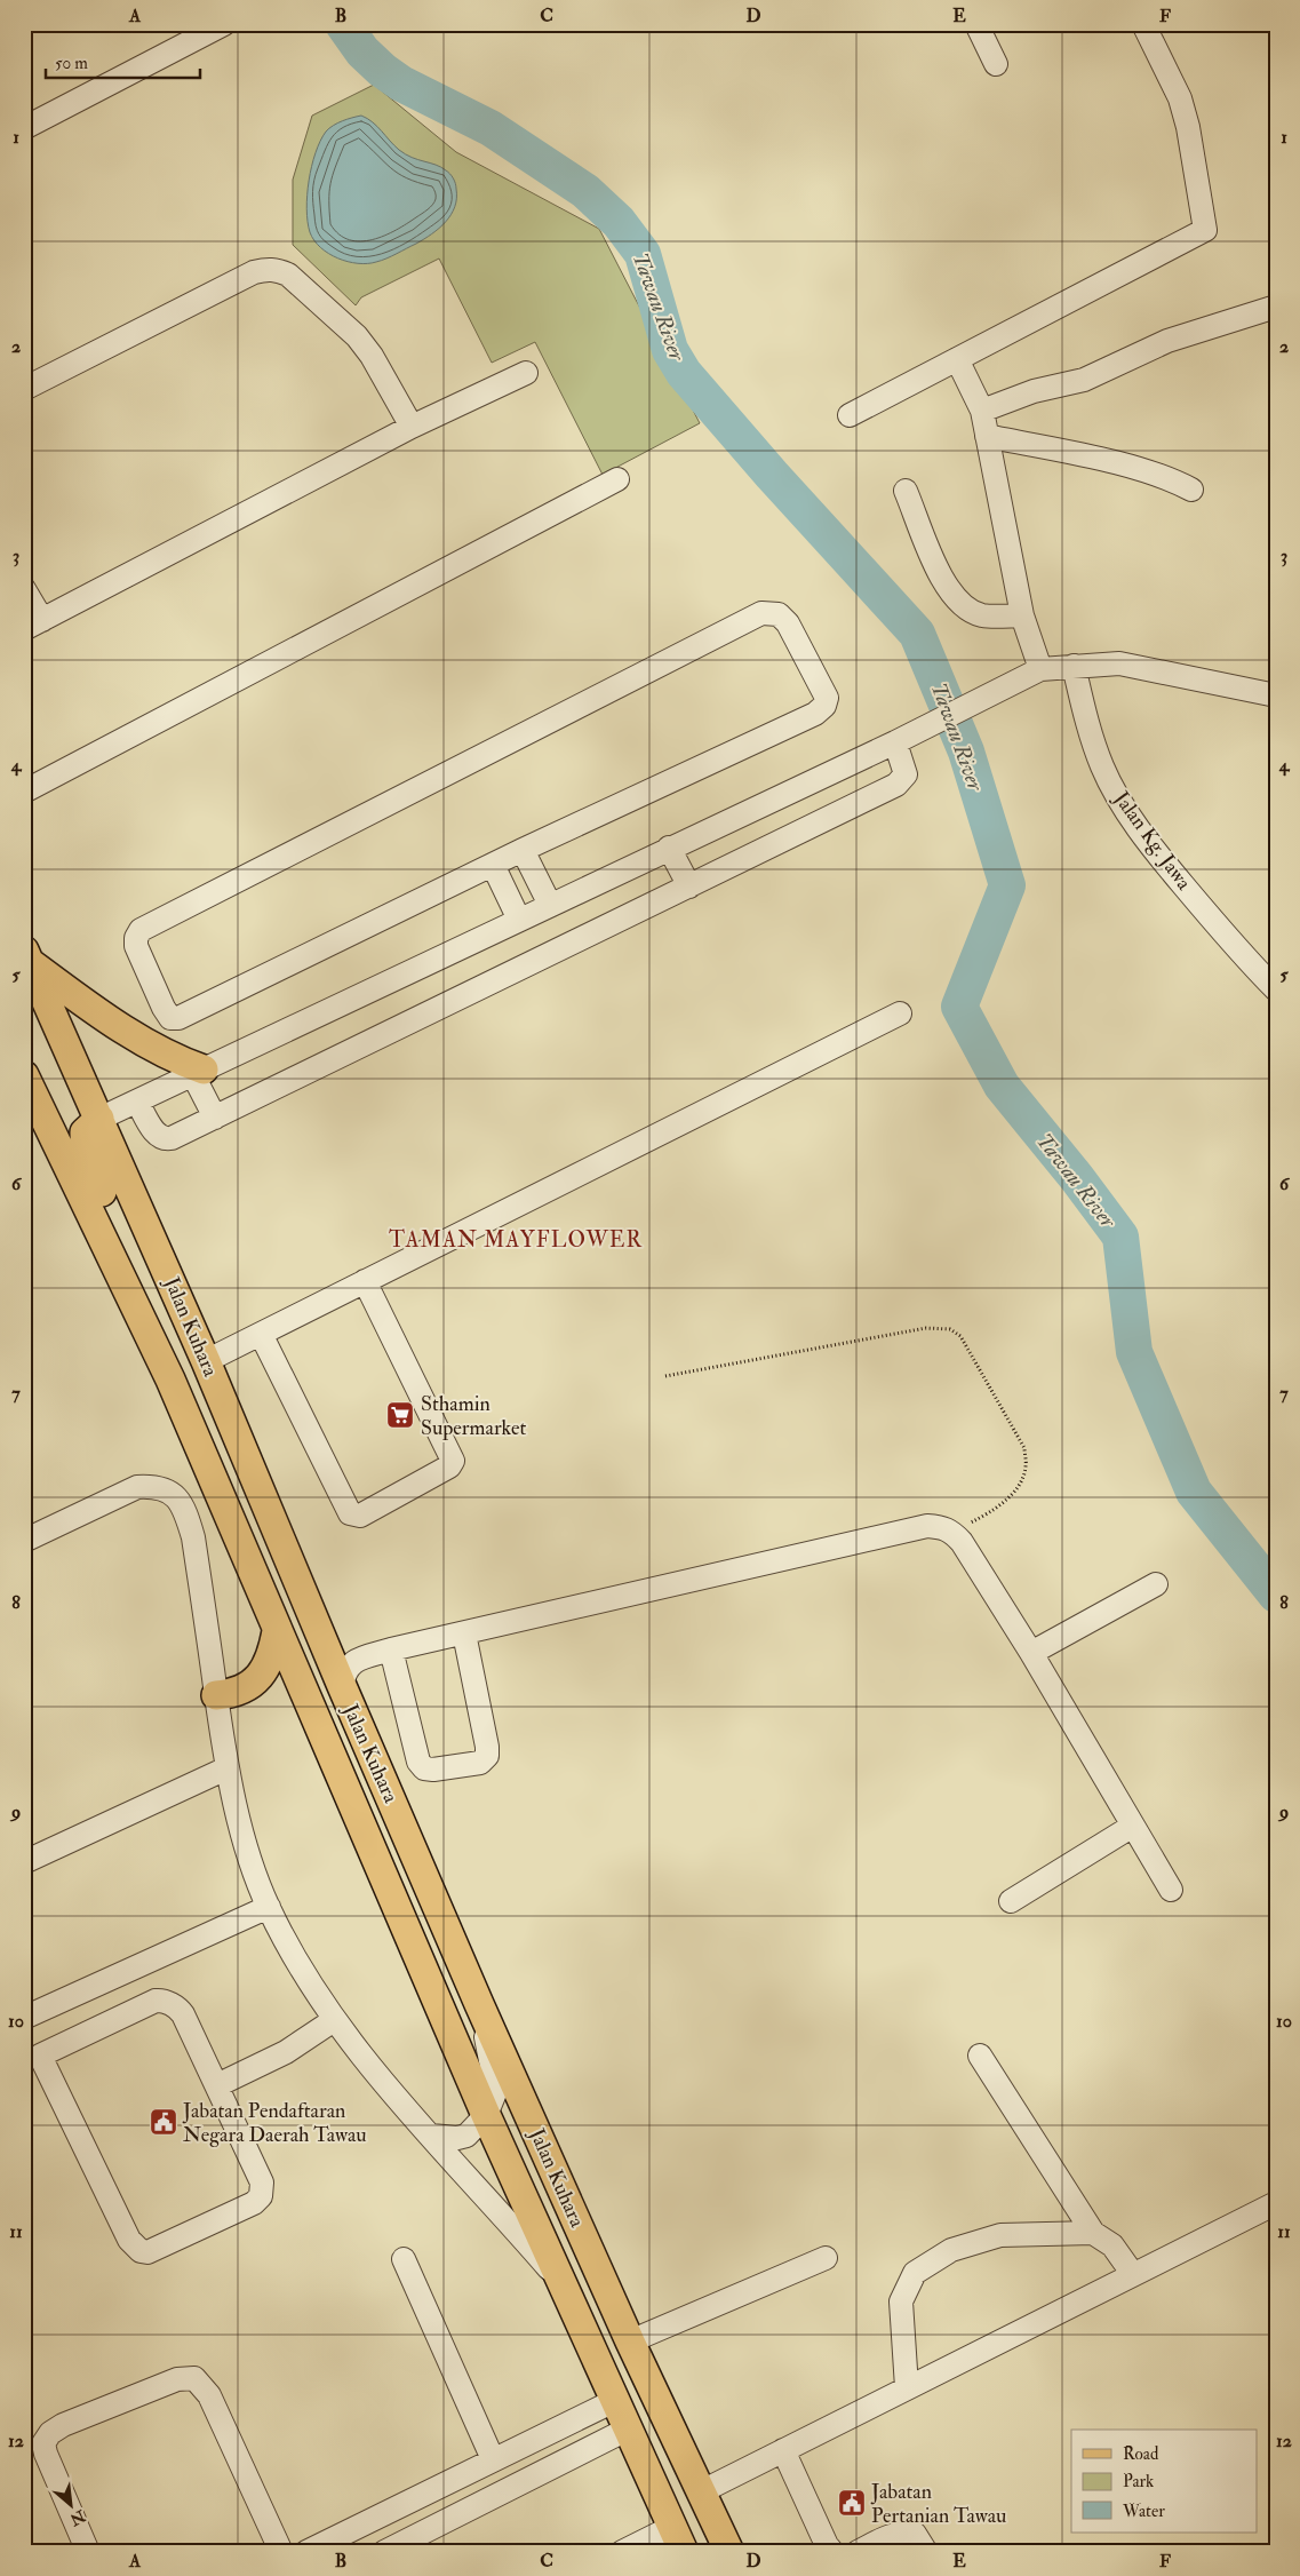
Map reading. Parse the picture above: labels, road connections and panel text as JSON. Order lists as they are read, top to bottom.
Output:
{
  "streets": {
    "main road": ["Jalan Kuhara"],
    "street": ["Jalan Kg. Jawa"]
  },
  "districts": ["TAMAN MAYFLOWER"],
  "water": ["Tawau River"],
  "places": {
    "supermarket": ["Sthamin Supermarket"],
    "public building": ["Jabatan Pendaftaran Negara Daerah Tawau", "Jabatan Pertanian Tawau"]
  },
  "legend": ["Road", "Park", "Water"],
  "scale_bar": "50 m",
  "north": "bottom right",
  "grid": {
    "columns": [
      "A",
      "B",
      "C",
      "D",
      "E",
      "F"
    ],
    "rows": [
      "1",
      "2",
      "3",
      "4",
      "5",
      "6",
      "7",
      "8",
      "9",
      "10",
      "11",
      "12"
    ]
  }
}
